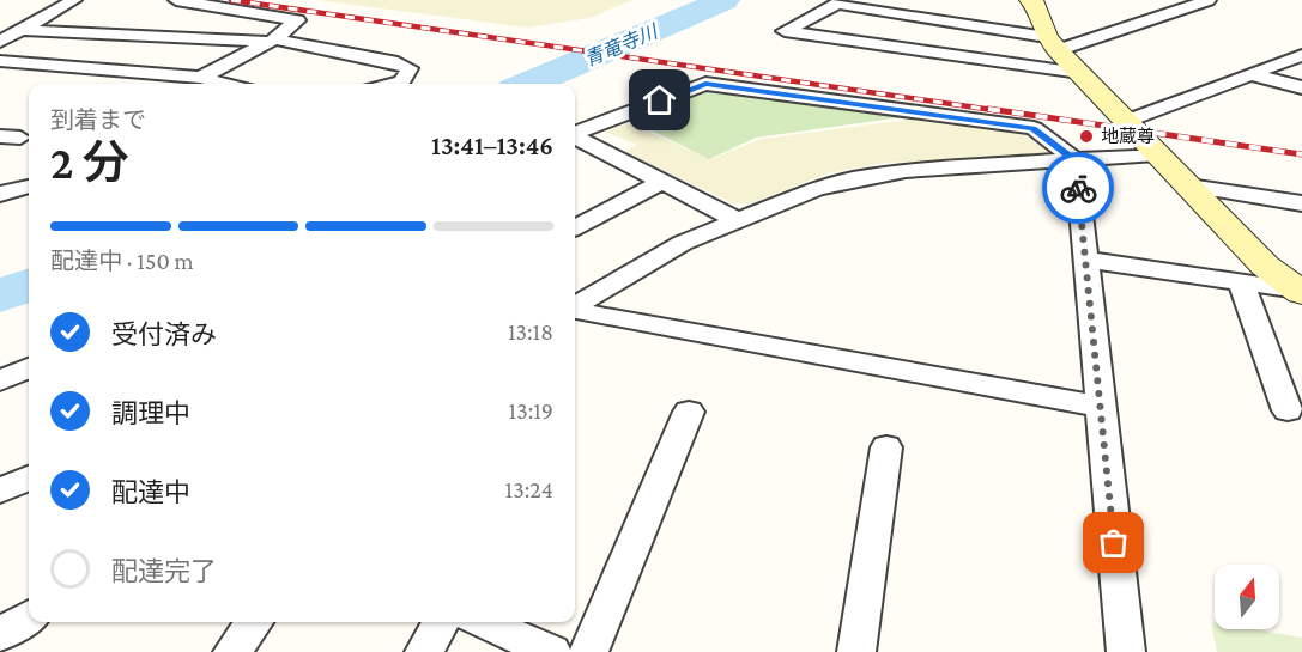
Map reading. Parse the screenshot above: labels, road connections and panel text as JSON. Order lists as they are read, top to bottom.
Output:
{
  "water": ["青竜寺川"],
  "places": ["地蔵尊"],
  "north": "top",
  "page": {
    "heading": ["2 分", "到着まで", "13:41–13:46"],
    "bar": "配達中 · 150 m",
    "list": [
      ["受付済み", "13:18"],
      ["調理中", "13:19"],
      ["配達中", "13:24"],
      "配達完了"
    ]
  }
}
